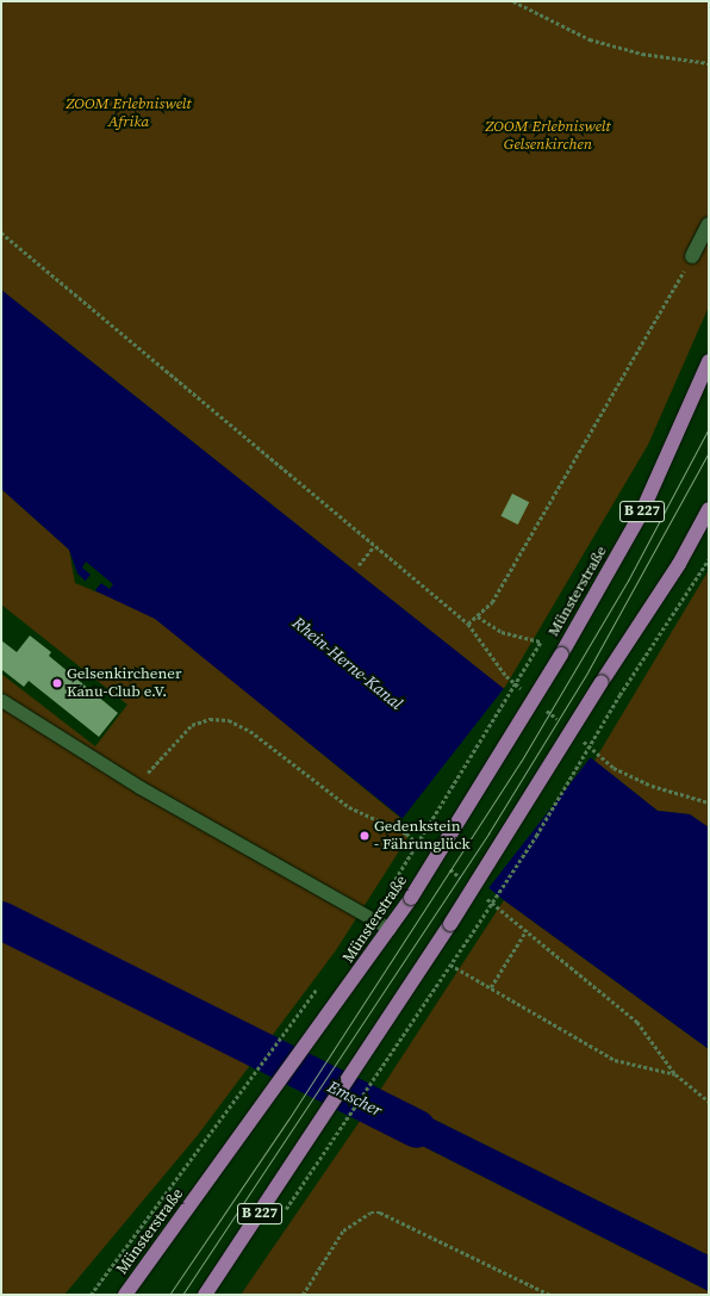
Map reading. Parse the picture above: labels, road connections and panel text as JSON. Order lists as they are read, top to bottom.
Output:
{
  "streets": {
    "main road": ["B 227", "Münsterstraße"]
  },
  "water": ["Rhein-Herne-Kanal", "Emscher"],
  "parks": ["ZOOM Erlebniswelt Afrika", "ZOOM Erlebniswelt Gelsenkirchen"],
  "places": ["Gelsenkirchener Kanu-Club e.V.", "Gedenkstein - Fährunglück"]
}
